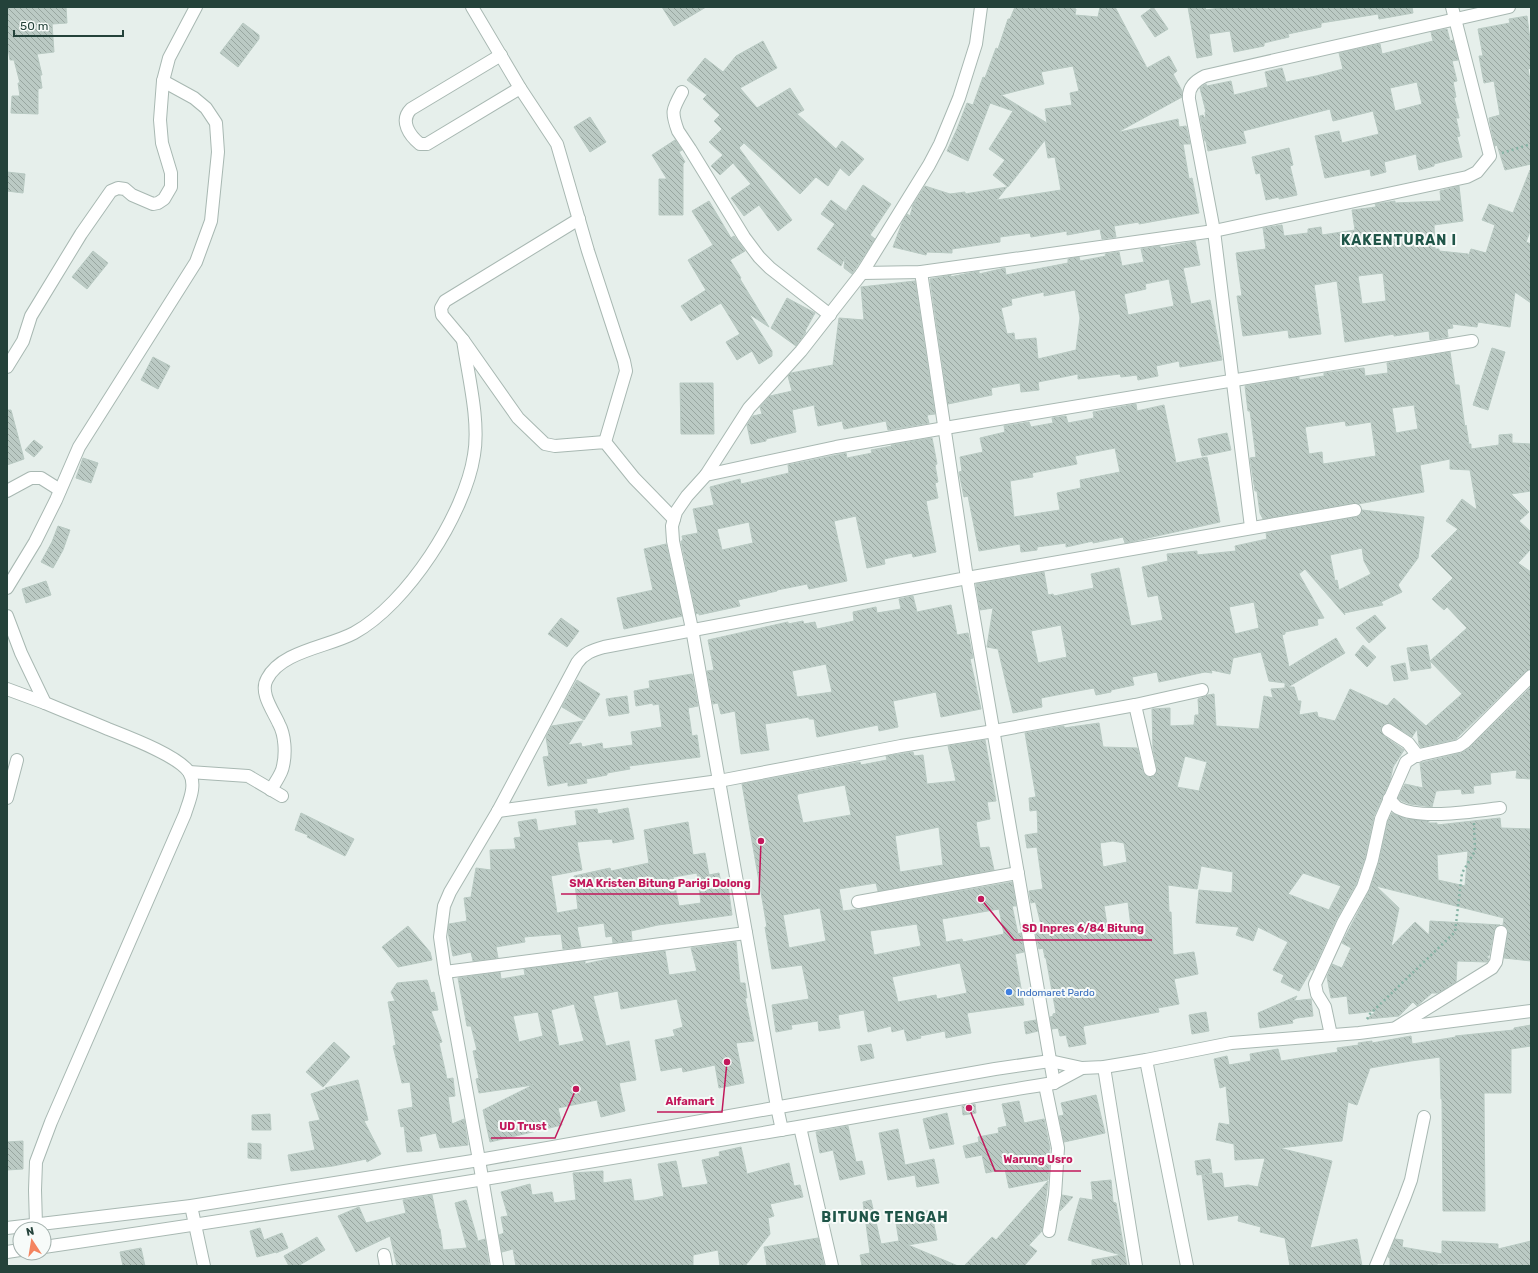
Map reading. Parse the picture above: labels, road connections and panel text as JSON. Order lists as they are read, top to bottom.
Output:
{
  "districts": ["KAKENTURAN I", "BITUNG TENGAH"],
  "places": [
    "SMA Kristen Bitung Parigi Dolong",
    "SD Inpres 6/84 Bitung",
    "Indomaret Pardo",
    "Alfamart",
    "UD Trust",
    "Warung Usro"
  ],
  "scale_bar": "50 m",
  "north": "top"
}
